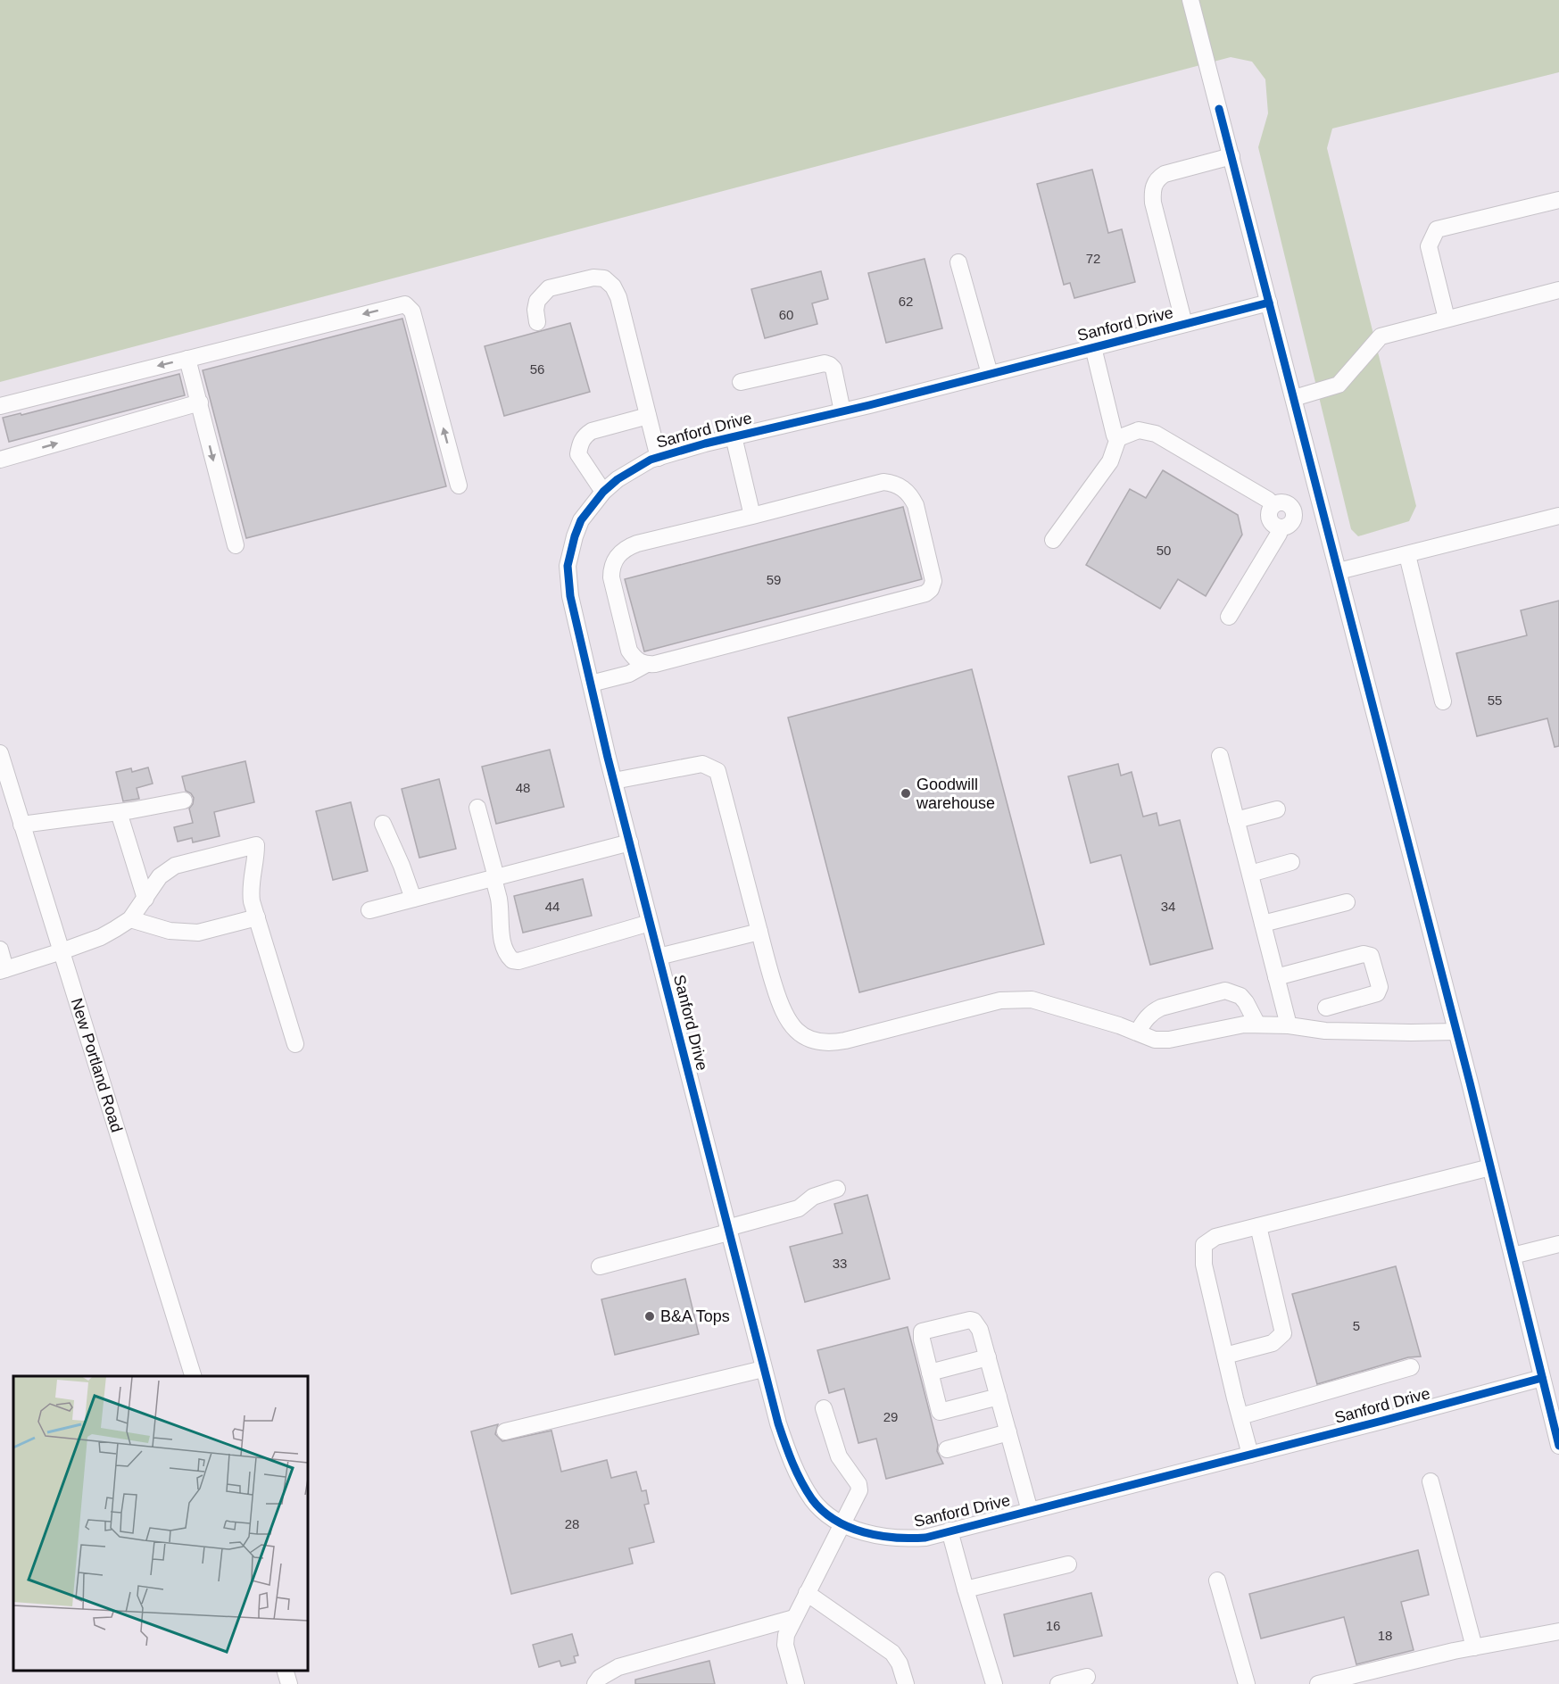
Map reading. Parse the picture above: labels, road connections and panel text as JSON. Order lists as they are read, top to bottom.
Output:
{
  "streets": {
    "street": ["Sanford Drive", "New Portland Road"]
  },
  "places": ["Goodwill warehouse", "B&A Tops"],
  "house_numbers": [
    "72",
    "62",
    "60",
    "56",
    "50",
    "59",
    "55",
    "48",
    "44",
    "34",
    "33",
    "5",
    "29",
    "28",
    "16",
    "18"
  ]
}
